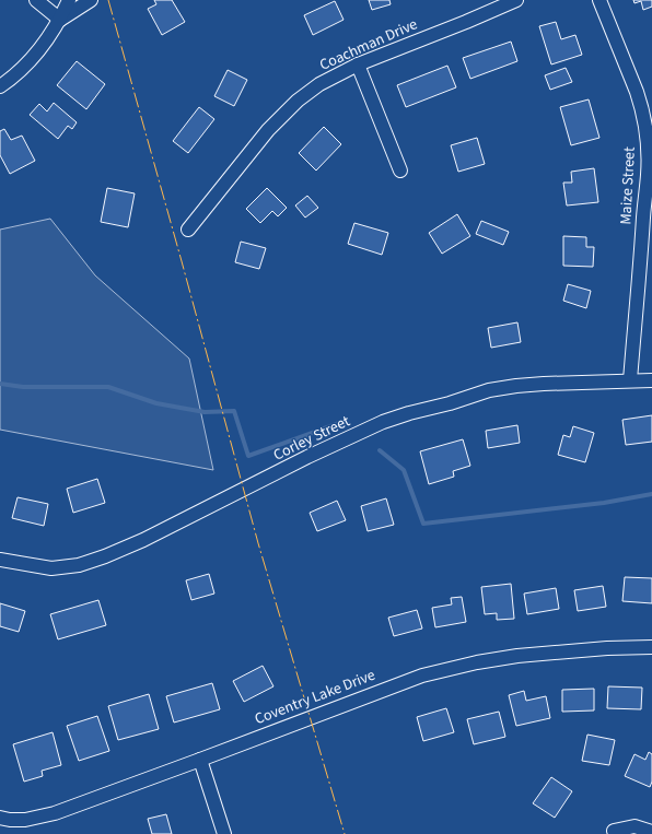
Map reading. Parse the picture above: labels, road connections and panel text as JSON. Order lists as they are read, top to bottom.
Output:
{
  "streets": {
    "street": [
      "Coachman Drive",
      "Maize Street",
      "Corley Street",
      "Coventry Lake Drive"
    ]
  },
  "crossings": [
    ["Maize Street", "Corley Street"]
  ]
}
